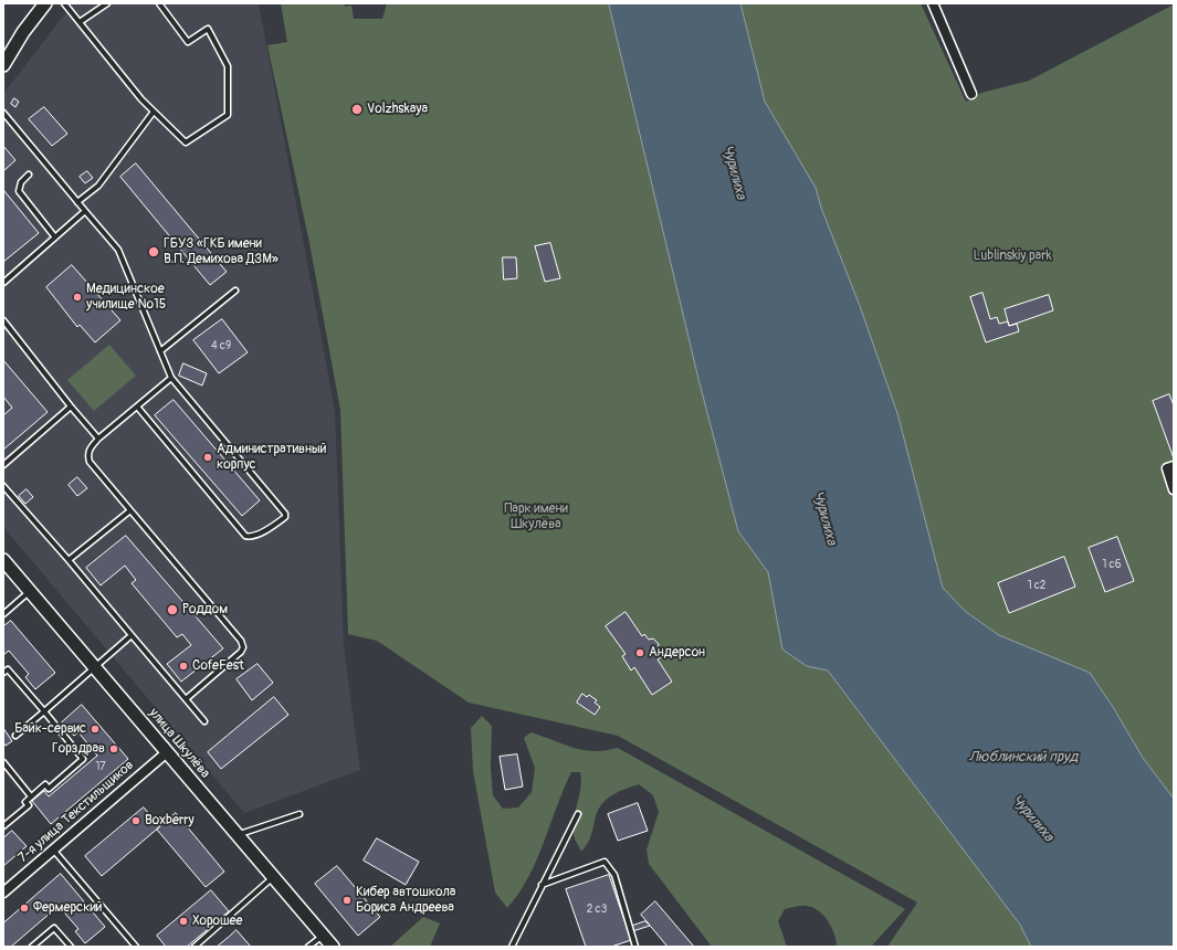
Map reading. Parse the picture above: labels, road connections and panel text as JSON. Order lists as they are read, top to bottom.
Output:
{
  "streets": {
    "street": ["улица Шкулёва", "7-я улица Текстильщиков"]
  },
  "crossings": [
    ["улица Шкулёва", "7-я улица Текстильщиков"]
  ],
  "water": ["Чурилиха", "Люблинский пруд"],
  "parks": ["Lublinskiy park", "Парк имени Шкулёва"],
  "places": [
    "Volzhskaya",
    "ГБУЗ «ГКБ имени В.П. Демихова ДЗМ»",
    "Медицинское училище №15",
    "Административный корпус",
    "Роддом",
    "Андерсон",
    "CofeFest",
    "Байк-сервис",
    "Горздрав",
    "Boxberry",
    "Кибер автошкола Бориса Андреева",
    "Фермерский",
    "Хорошее"
  ],
  "house_numbers": [
    "4 с9",
    "1 с6",
    "1 с2",
    "17",
    "2 с3"
  ]
}
